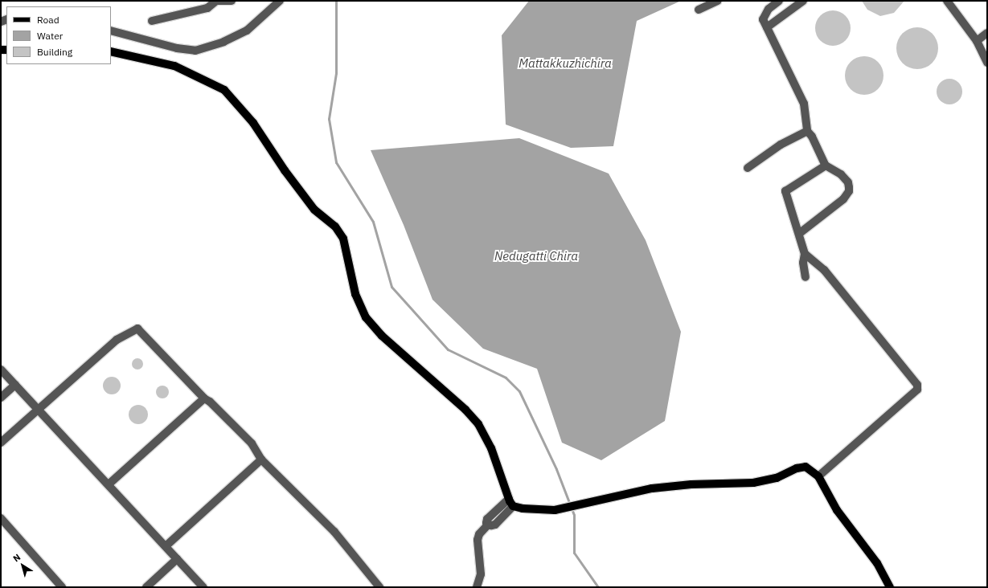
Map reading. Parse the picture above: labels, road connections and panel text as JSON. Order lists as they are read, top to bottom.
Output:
{
  "water": ["Mattakkuzhichira", "Nedugatti Chira"],
  "legend": ["Road", "Water", "Building"],
  "north": "top left"
}
